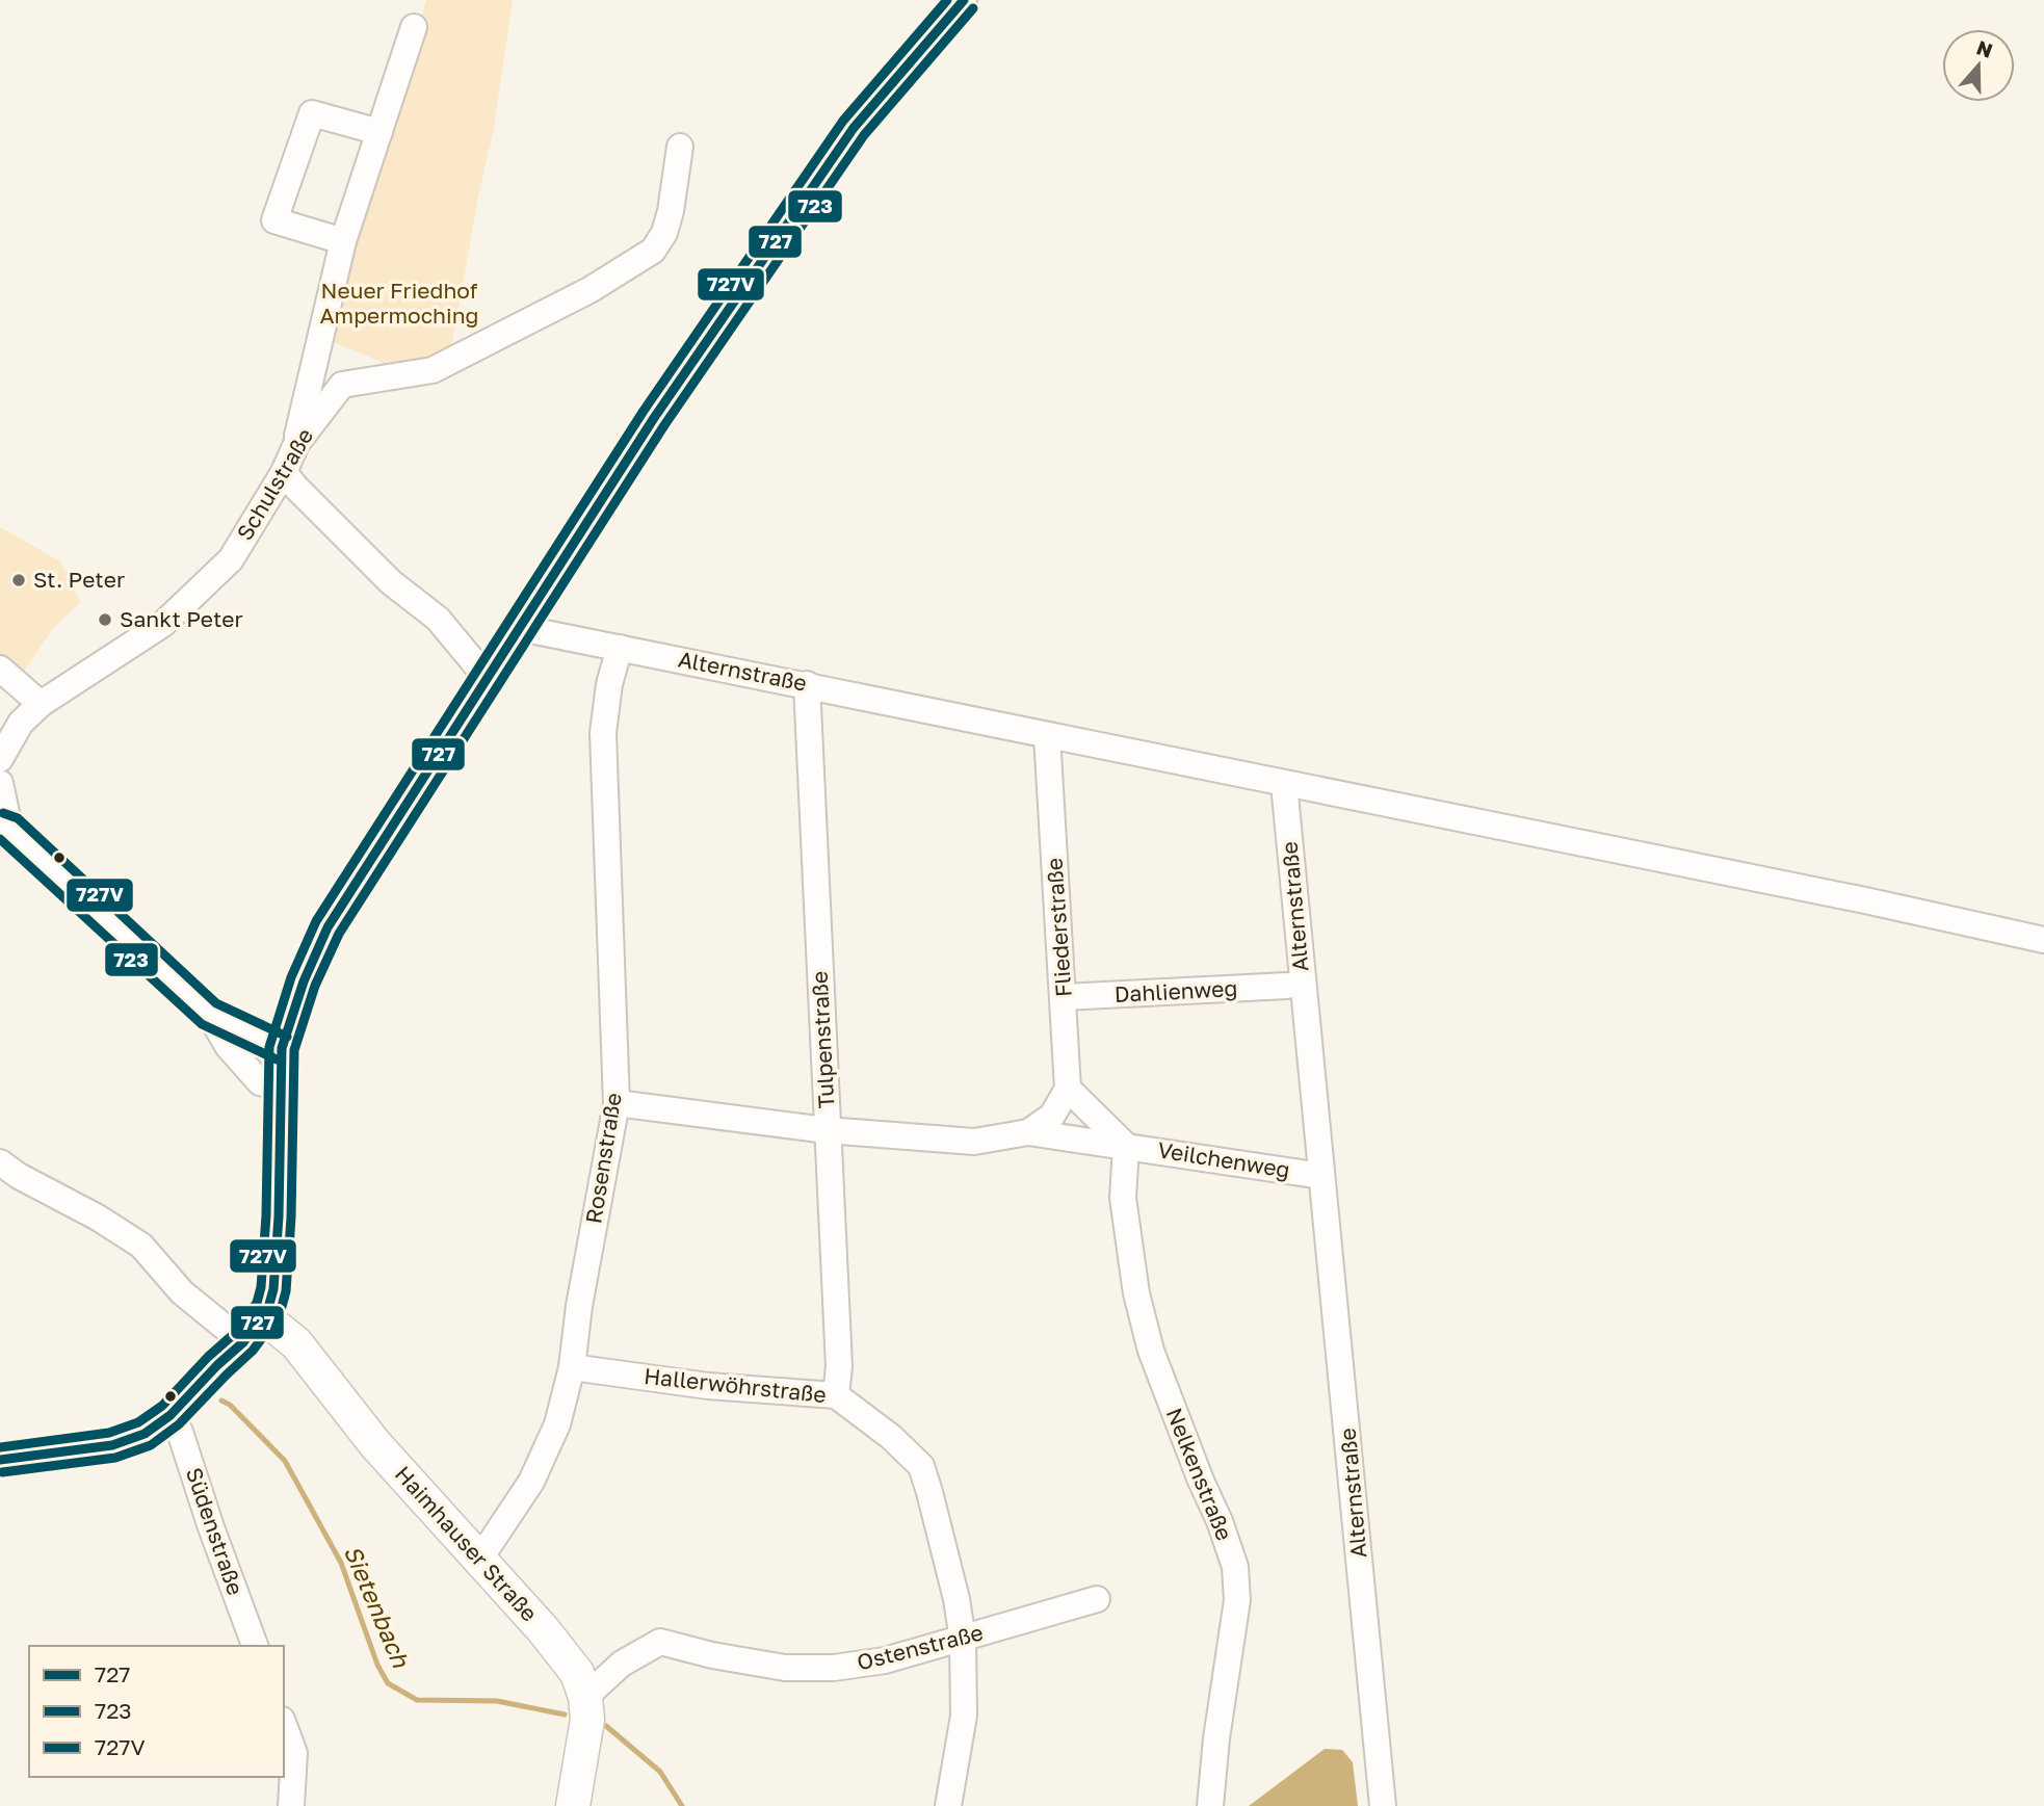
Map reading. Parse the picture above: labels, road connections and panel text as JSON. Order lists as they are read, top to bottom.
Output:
{
  "streets": {
    "main road": ["Haimhauser Straße"],
    "street": [
      "Schulstraße",
      "Alternstraße",
      "Fliederstraße",
      "Dahlienweg",
      "Tulpenstraße",
      "Rosenstraße",
      "Veilchenweg",
      "Hallerwöhrstraße",
      "Nelkenstraße",
      "Südenstraße",
      "Ostenstraße"
    ]
  },
  "crossings": [
    ["Alternstraße", "Fliederstraße"],
    ["Alternstraße", "Tulpenstraße"],
    ["Alternstraße", "Rosenstraße"],
    ["Alternstraße", "Veilchenweg"],
    ["Fliederstraße", "Dahlienweg"],
    ["Fliederstraße", "Veilchenweg"],
    ["Tulpenstraße", "Hallerwöhrstraße"],
    ["Rosenstraße", "Hallerwöhrstraße"],
    ["Rosenstraße", "Haimhauser Straße"],
    ["Veilchenweg", "Nelkenstraße"],
    ["Hallerwöhrstraße", "Ostenstraße"],
    ["Haimhauser Straße", "Ostenstraße"]
  ],
  "water": ["Sietenbach"],
  "parks": ["Neuer Friedhof Ampermoching"],
  "places": ["St. Peter", "Sankt Peter"],
  "lines": ["transit line 727", "transit line 727V", "transit line 723"],
  "legend": ["727", "723", "727V"],
  "north": "top"
}
